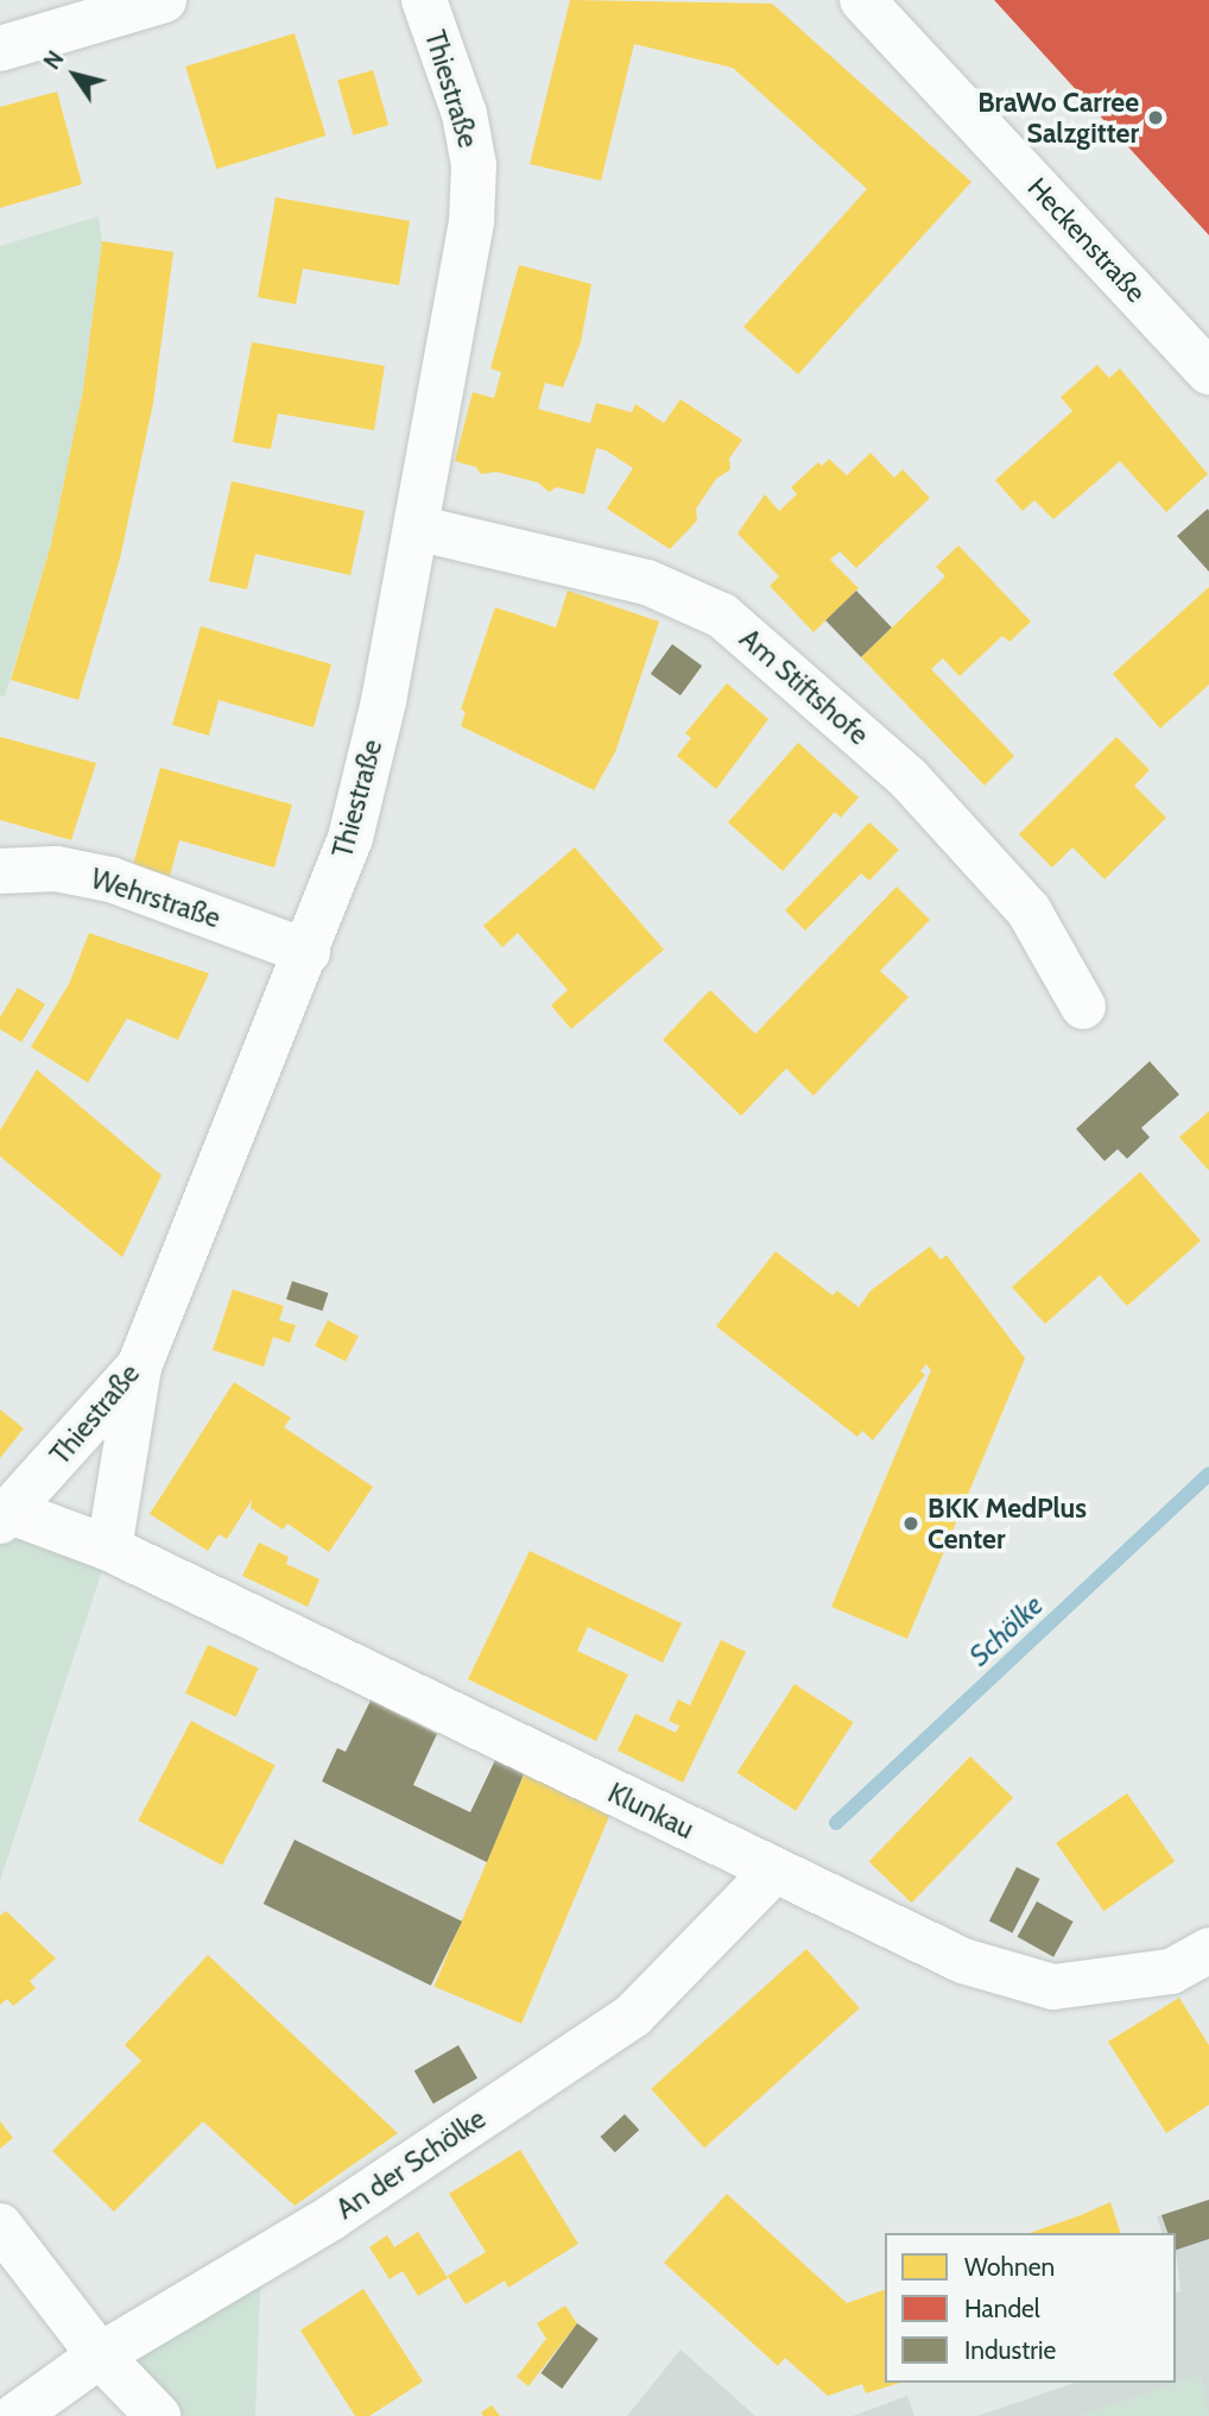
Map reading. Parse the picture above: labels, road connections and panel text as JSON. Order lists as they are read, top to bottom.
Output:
{
  "streets": {
    "street": [
      "Thiestraße",
      "Heckenstraße",
      "Am Stiftshofe",
      "Wehrstraße",
      "Klunkau",
      "An der Schölke"
    ]
  },
  "crossings": [
    ["Thiestraße", "Am Stiftshofe"],
    ["Thiestraße", "Wehrstraße"],
    ["Thiestraße", "Klunkau"],
    ["Klunkau", "An der Schölke"]
  ],
  "water": ["Schölke"],
  "places": ["BraWo Carree Salzgitter", "BKK MedPlus Center"],
  "legend": ["Wohnen", "Handel", "Industrie"],
  "north": "top left"
}
